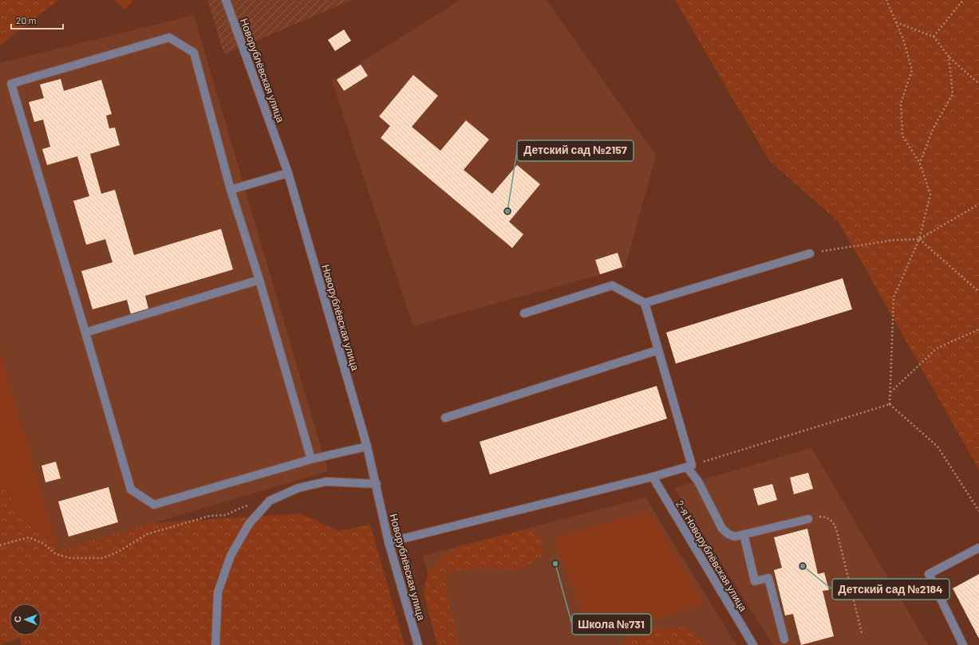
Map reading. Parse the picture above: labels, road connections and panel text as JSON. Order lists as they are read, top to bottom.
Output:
{
  "streets": {
    "street": ["Новорублёвская улица", "2-я Новорублёвская улица"]
  },
  "places": ["Детский сад №2157", "Школа №731", "Детский сад №2184"],
  "scale_bar": "20 m",
  "north": "left"
}
